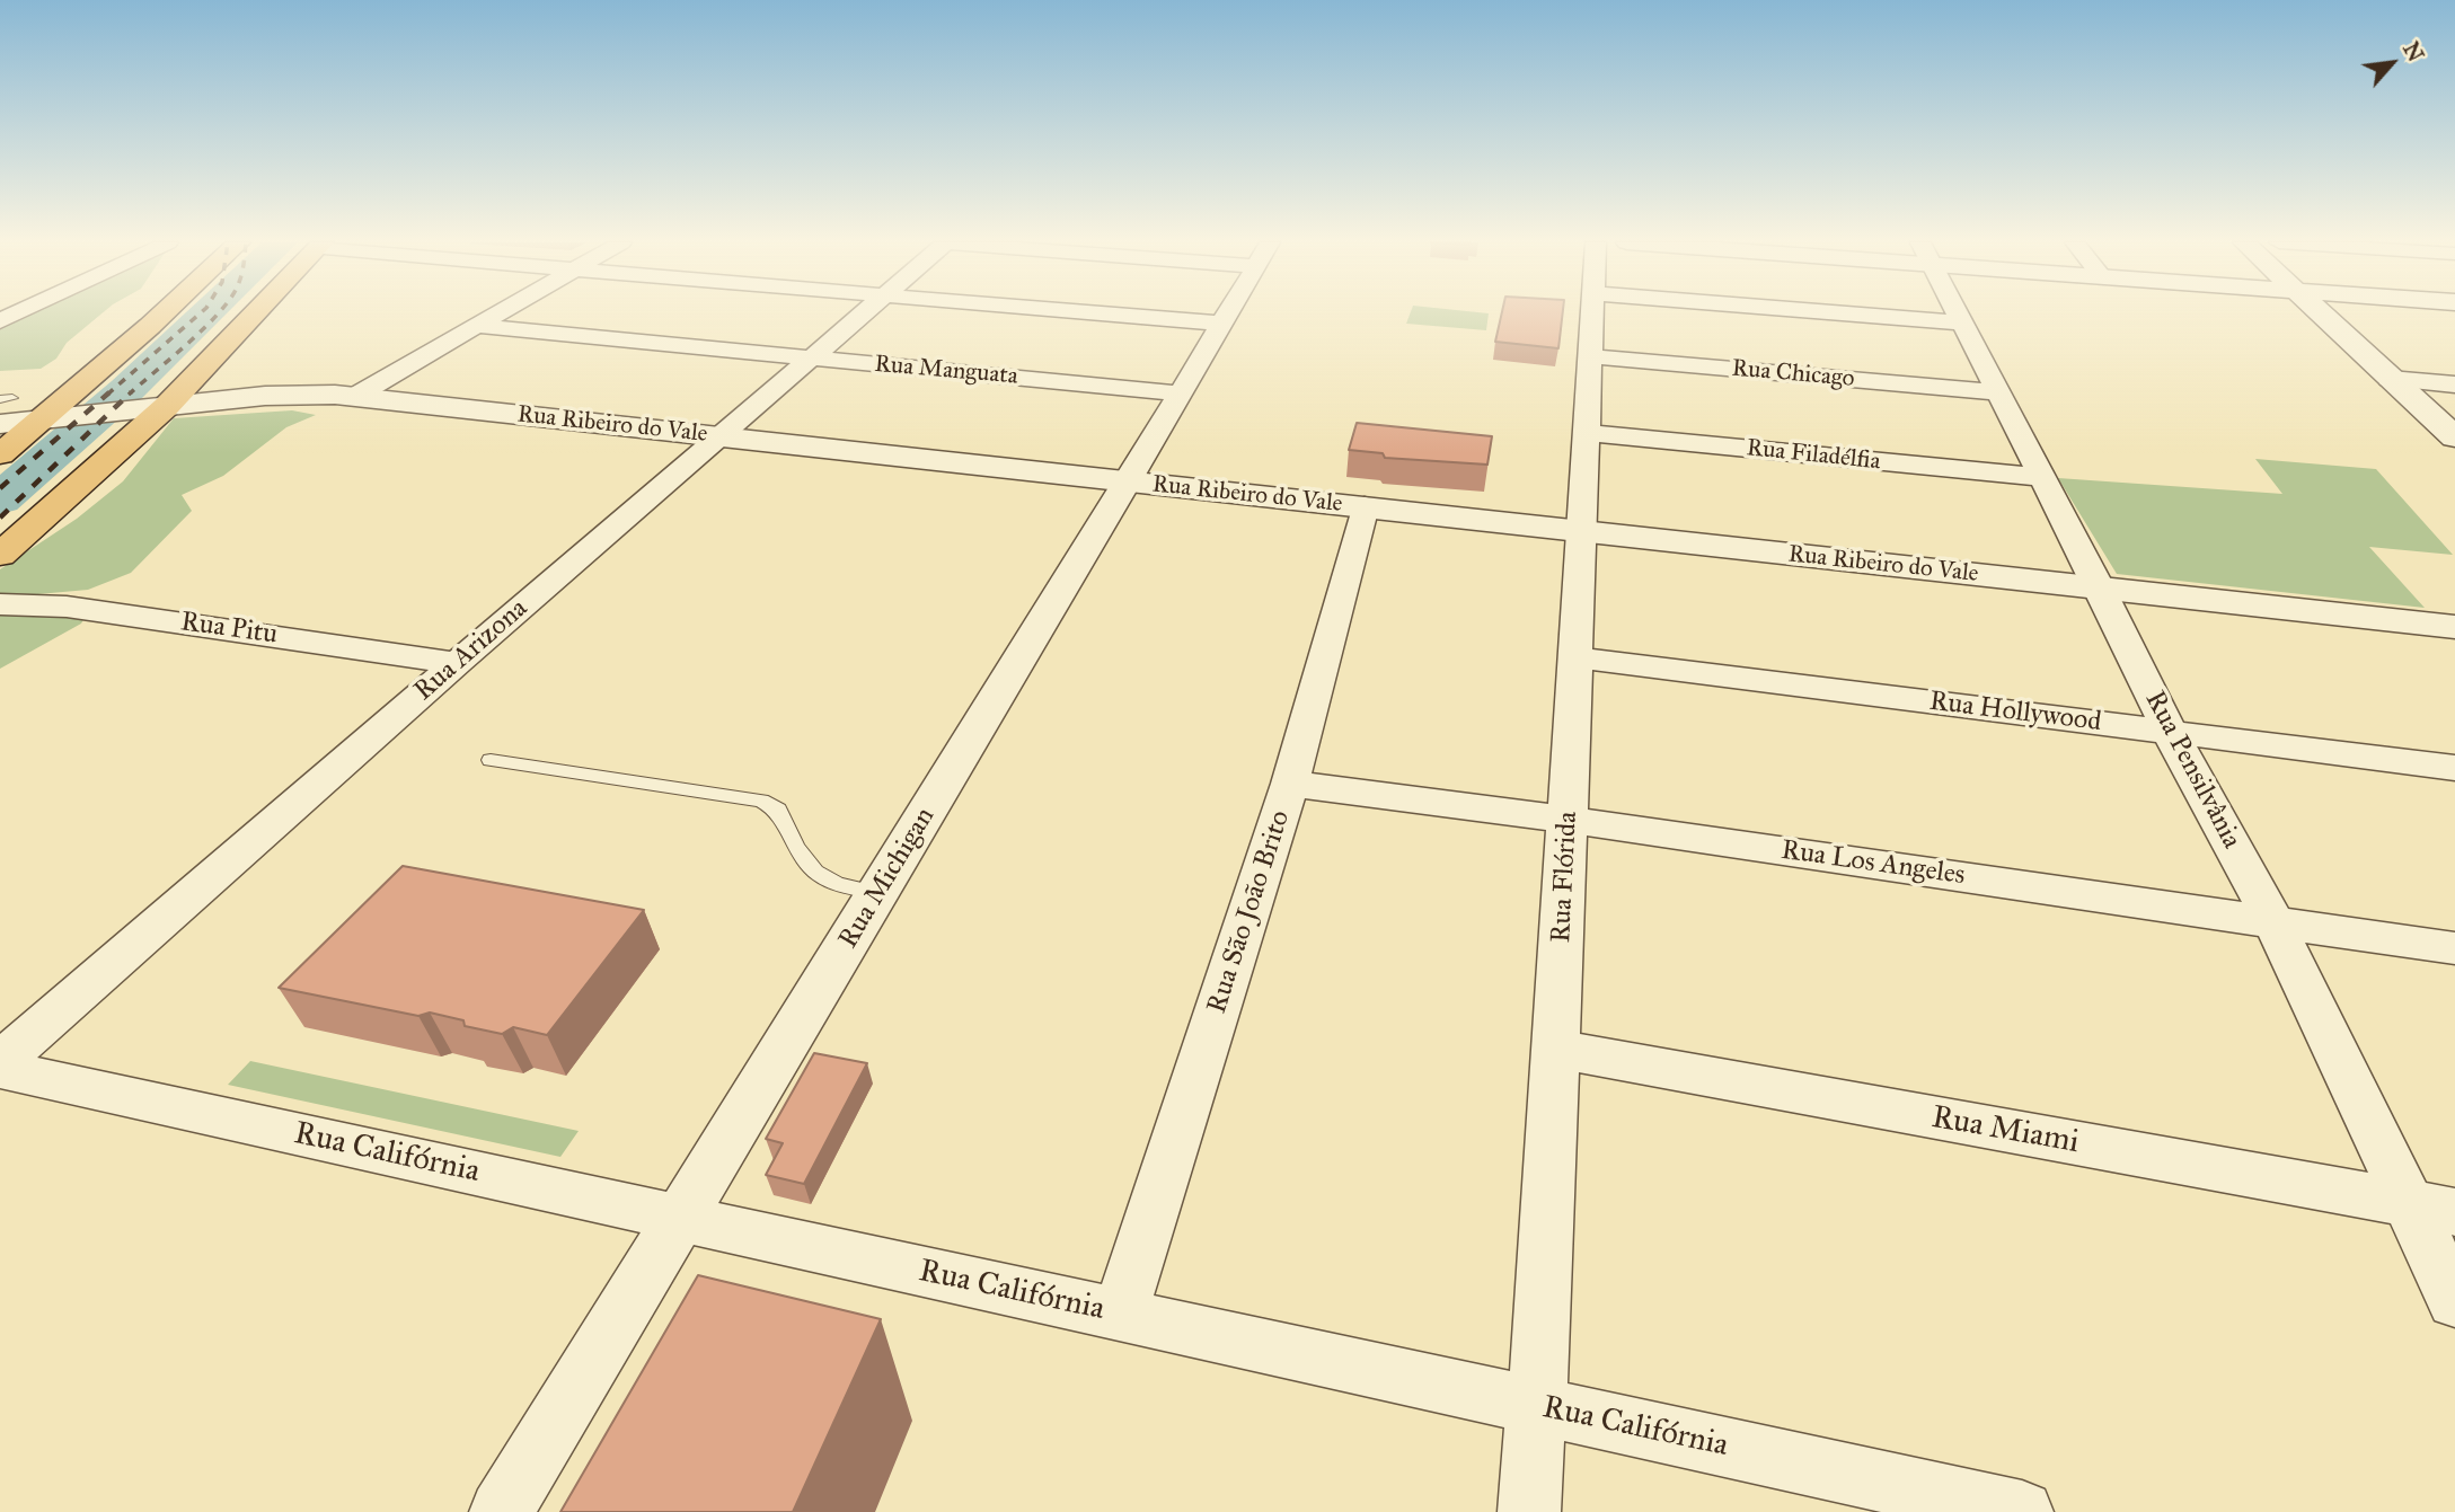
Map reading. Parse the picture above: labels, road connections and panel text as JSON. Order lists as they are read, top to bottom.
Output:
{
  "streets": {
    "street": [
      "Rua Manguata",
      "Rua Chicago",
      "Rua Ribeiro do Vale",
      "Rua Filadélfia",
      "Rua Pitu",
      "Rua Arizona",
      "Rua Hollywood",
      "Rua Pensilvânia",
      "Rua Los Angeles",
      "Rua Flórida",
      "Rua Michigan",
      "Rua São João Brito",
      "Rua Miami",
      "Rua Califórnia"
    ]
  },
  "crossings": [
    ["Rua Manguata", "Rua Arizona"],
    ["Rua Manguata", "Rua Michigan"],
    ["Rua Chicago", "Rua Pensilvânia"],
    ["Rua Chicago", "Rua Flórida"],
    ["Rua Ribeiro do Vale", "Rua Arizona"],
    ["Rua Ribeiro do Vale", "Rua Pensilvânia"],
    ["Rua Ribeiro do Vale", "Rua Flórida"],
    ["Rua Ribeiro do Vale", "Rua Michigan"],
    ["Rua Ribeiro do Vale", "Rua São João Brito"],
    ["Rua Filadélfia", "Rua Pensilvânia"],
    ["Rua Filadélfia", "Rua Flórida"],
    ["Rua Pitu", "Rua Arizona"],
    ["Rua Hollywood", "Rua Pensilvânia"],
    ["Rua Hollywood", "Rua Flórida"],
    ["Rua Pensilvânia", "Rua Los Angeles"],
    ["Rua Pensilvânia", "Rua Miami"],
    ["Rua Los Angeles", "Rua Flórida"],
    ["Rua Los Angeles", "Rua São João Brito"],
    ["Rua Flórida", "Rua Miami"],
    ["Rua Flórida", "Rua Califórnia"],
    ["Rua Michigan", "Rua Califórnia"],
    ["Rua São João Brito", "Rua Califórnia"]
  ],
  "north": "top right"
}
